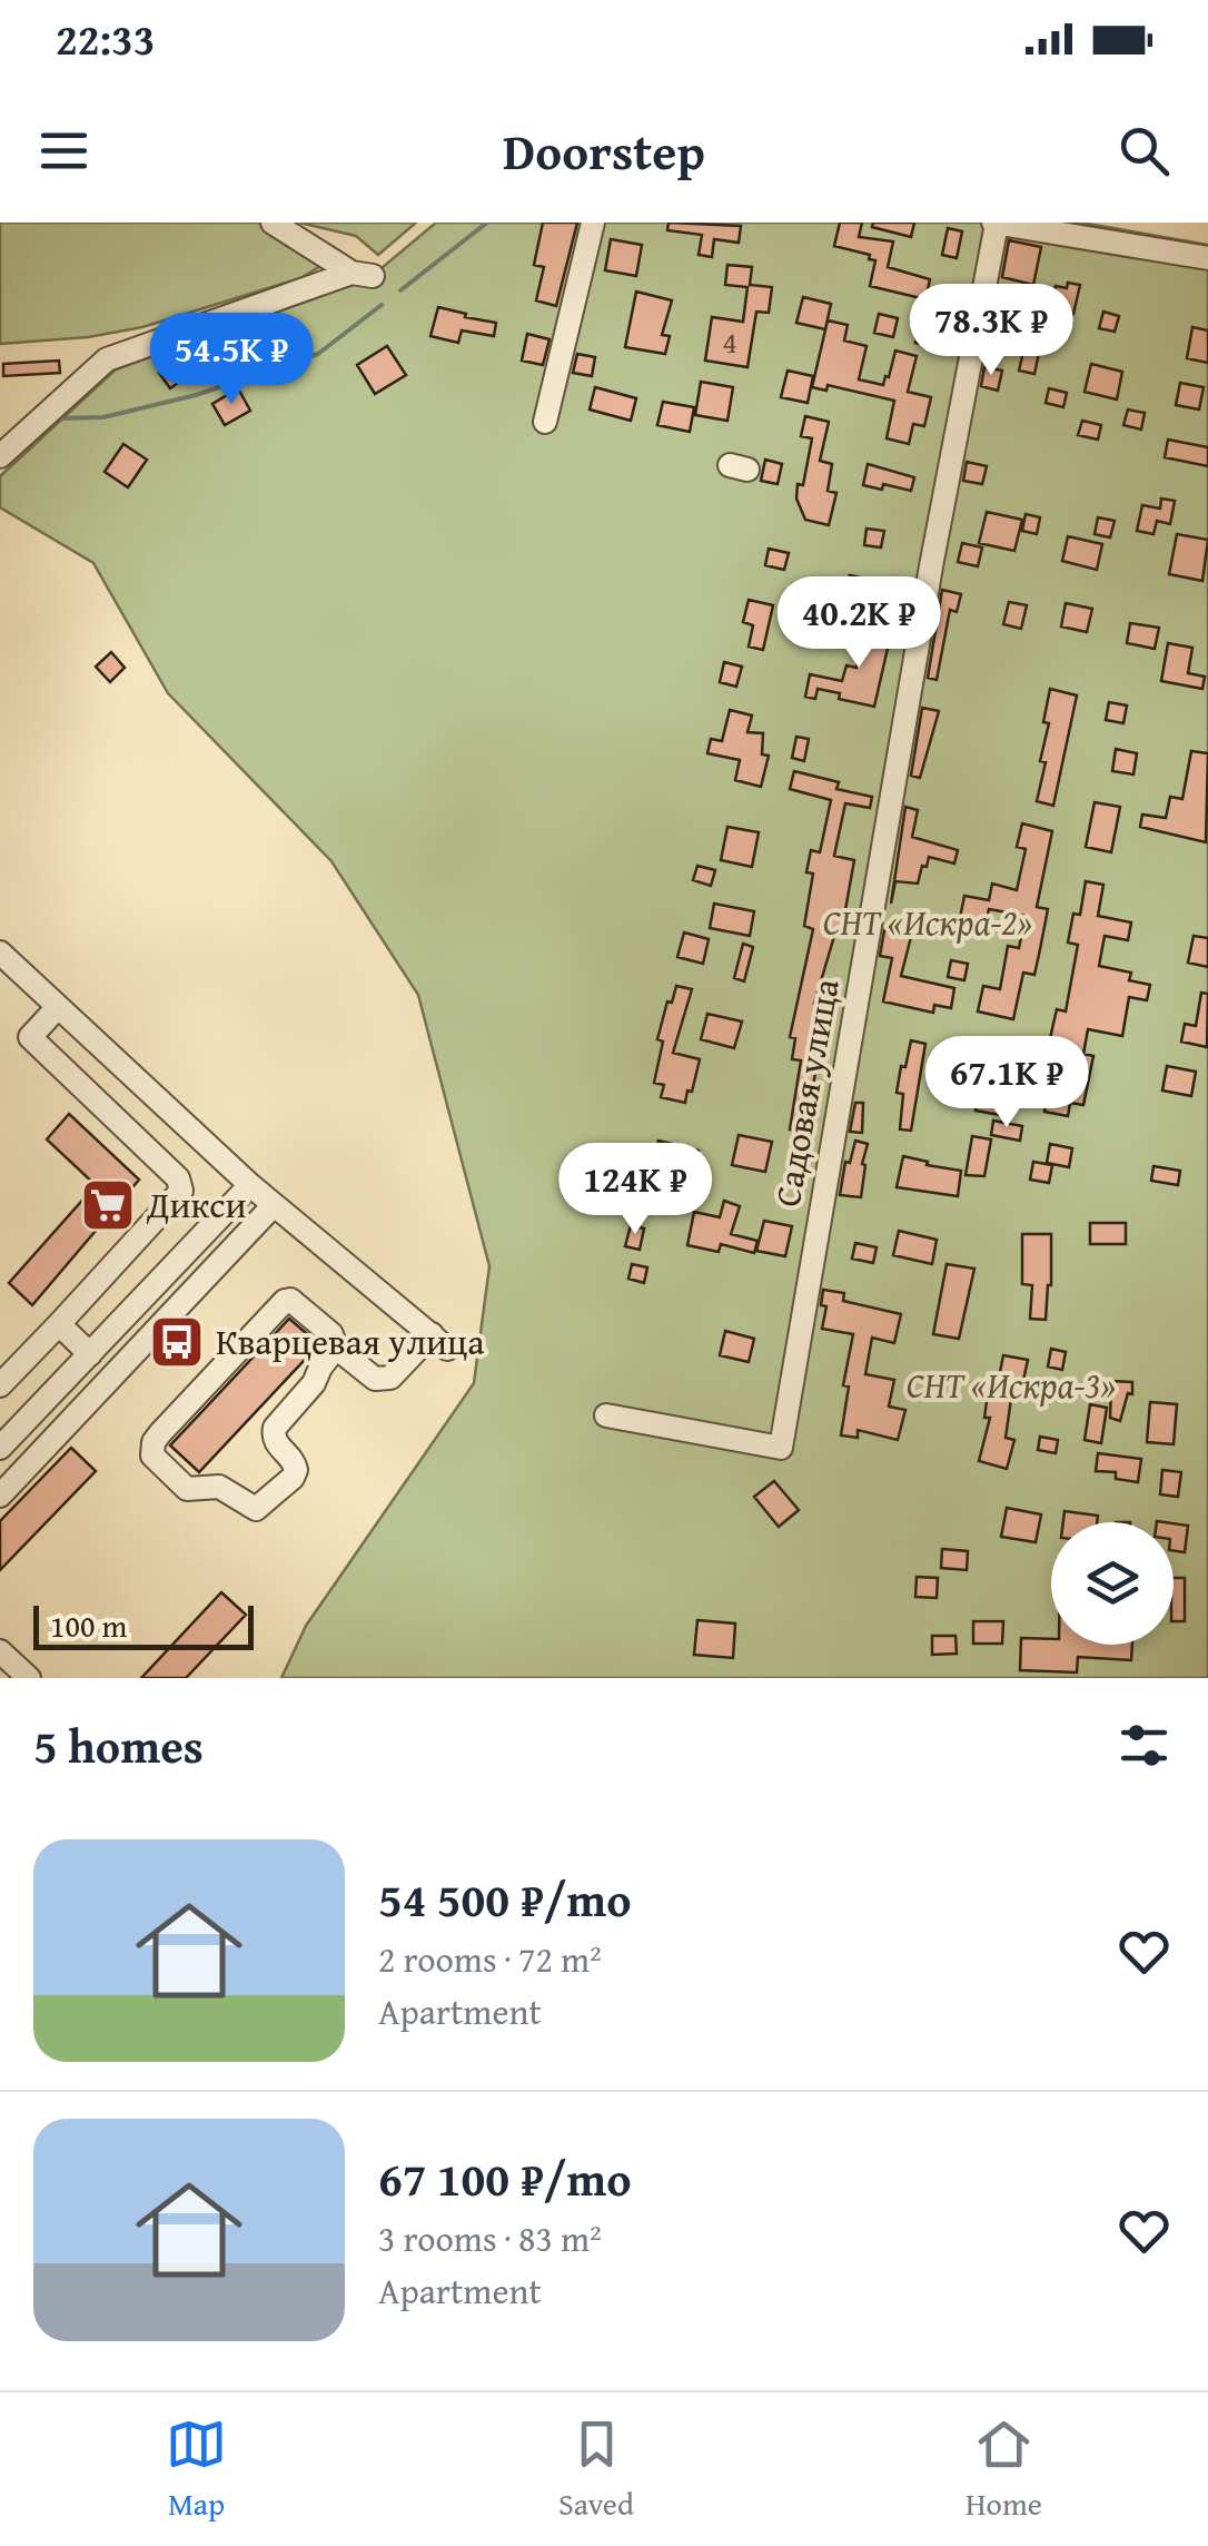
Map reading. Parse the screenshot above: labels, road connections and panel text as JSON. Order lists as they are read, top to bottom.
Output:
{
  "streets": {
    "street": ["Садовая улица"]
  },
  "parks": ["СНТ «Искра-2»", "СНТ «Искра-3»"],
  "places": {
    "supermarket": ["Дикси"],
    "bus stop": ["Кварцевая улица"]
  },
  "house_numbers": ["4"],
  "scale_bar": "100 m",
  "page": {
    "status": "22:33",
    "header": "Doorstep",
    "price": [
      "78.3K ₽",
      "54.5K ₽",
      "40.2K ₽",
      "67.1K ₽",
      "124K ₽"
    ],
    "scale": "100 m",
    "heading": "5 homes",
    "list": [
      {
        "name": "54 500 ₽/mo",
        "note": "2 rooms · 72 m² · Apartment"
      },
      {
        "name": "67 100 ₽/mo",
        "note": "3 rooms · 83 m² · Apartment"
      }
    ],
    "tabs": ["Map", "Saved", "Home"]
  }
}
